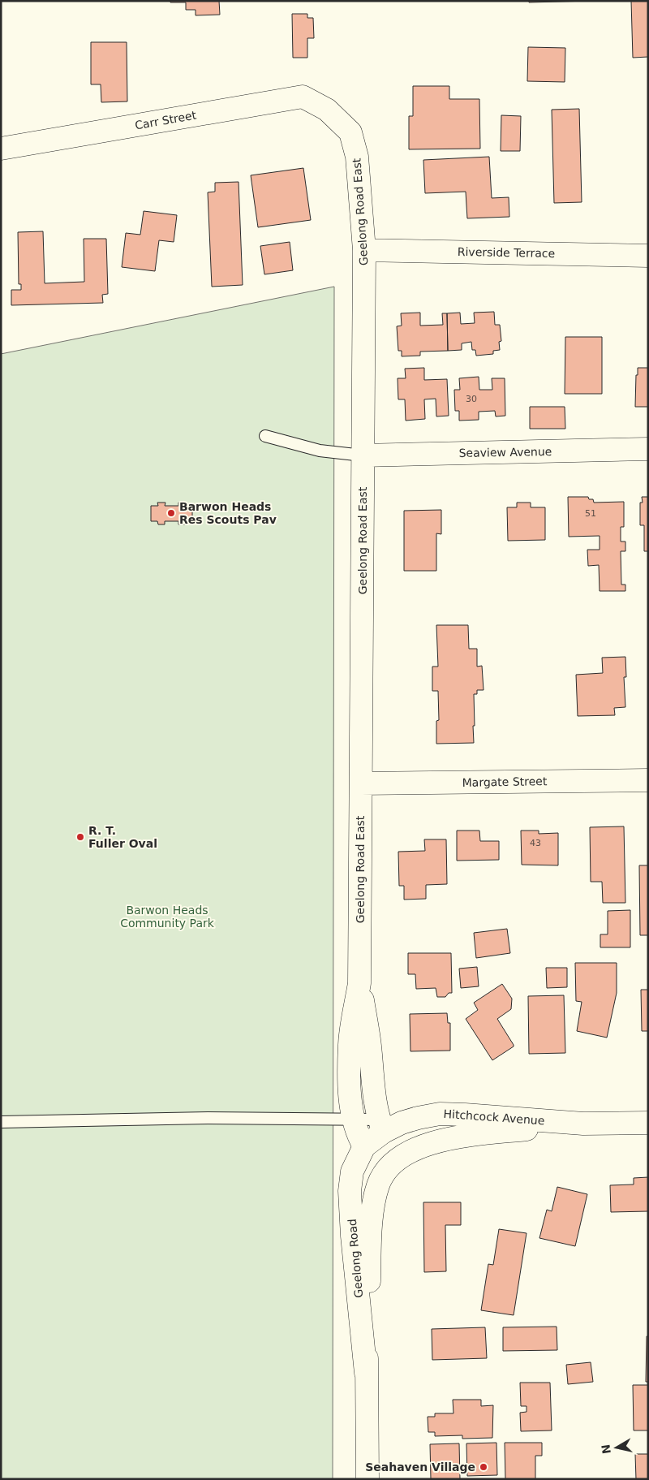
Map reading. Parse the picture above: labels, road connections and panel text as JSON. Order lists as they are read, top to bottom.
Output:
{
  "streets": {
    "street": [
      "Carr Street",
      "Geelong Road East",
      "Riverside Terrace",
      "Seaview Avenue",
      "Margate Street",
      "Hitchcock Avenue",
      "Geelong Road"
    ]
  },
  "crossings": [
    ["Carr Street", "Geelong Road East"],
    ["Geelong Road East", "Riverside Terrace"],
    ["Geelong Road East", "Seaview Avenue"],
    ["Geelong Road East", "Margate Street"],
    ["Geelong Road East", "Hitchcock Avenue"],
    ["Geelong Road East", "Geelong Road"],
    ["Hitchcock Avenue", "Geelong Road"]
  ],
  "parks": ["Barwon Heads Community Park"],
  "places": ["Barwon Heads Res Scouts Pav", "R. T. Fuller Oval", "Seahaven Village"],
  "house_numbers": ["30", "51", "43"],
  "north": "left"
}
